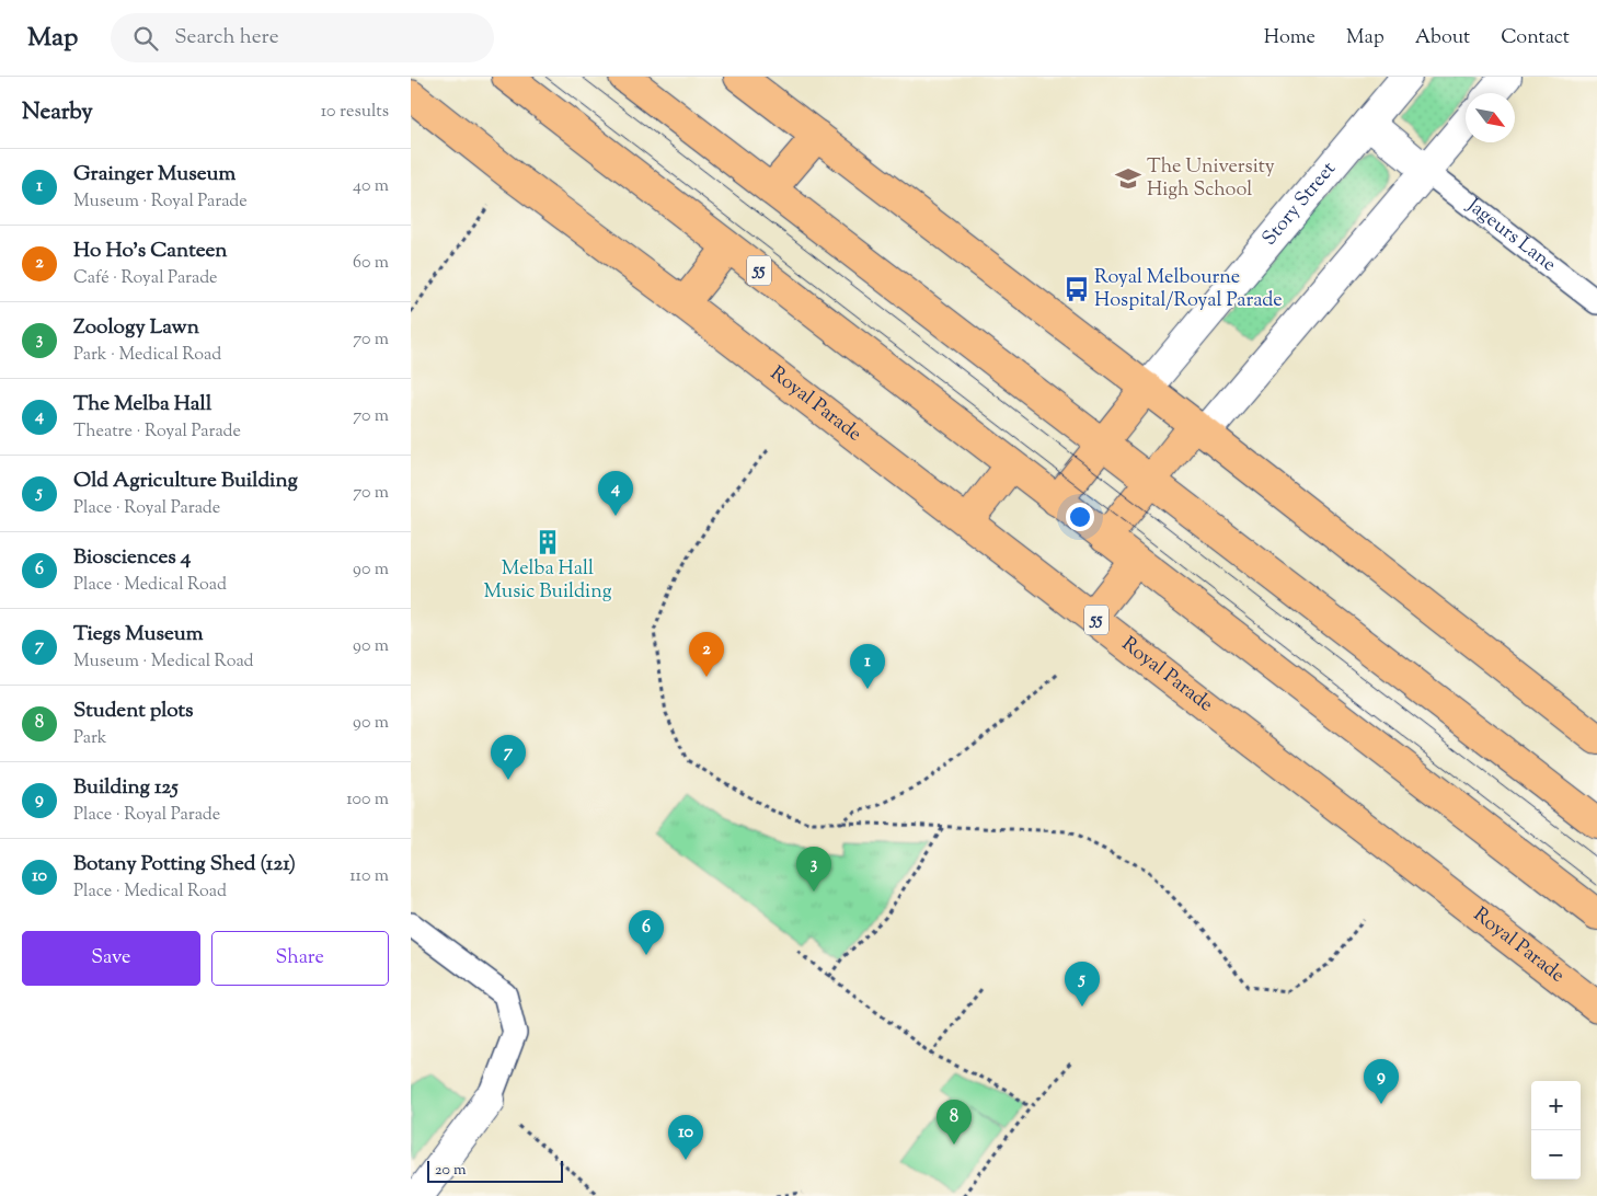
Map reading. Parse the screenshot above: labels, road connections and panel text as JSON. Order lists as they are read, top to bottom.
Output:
{
  "streets": {
    "main road": ["55", "Royal Parade"],
    "street": ["Story Street"],
    "lane": ["Jageurs Lane"]
  },
  "places": {
    "school or university": ["The University High School"],
    "bus stop": ["Royal Melbourne Hospital/Royal Parade"],
    "building": ["Melba Hall Music Building"]
  },
  "scale_bar": "20 m",
  "north": "bottom right",
  "page": {
    "header": "Map",
    "search": "Search here",
    "nav": [
      "Home",
      "Map",
      "About",
      "Contact"
    ],
    "heading": ["Nearby", "10 results"],
    "list": [
      {
        "mark": "1",
        "name": "Grainger Museum",
        "note": "Museum · Royal Parade",
        "value": "40 m"
      },
      {
        "mark": "2",
        "name": "Ho Ho's Canteen",
        "note": "Café · Royal Parade",
        "value": "60 m"
      },
      {
        "mark": "3",
        "name": "Zoology Lawn",
        "note": "Park · Medical Road",
        "value": "70 m"
      },
      {
        "mark": "4",
        "name": "The Melba Hall",
        "note": "Theatre · Royal Parade",
        "value": "70 m"
      },
      {
        "mark": "5",
        "name": "Old Agriculture Building",
        "note": "Place · Royal Parade",
        "value": "70 m"
      },
      {
        "mark": "6",
        "name": "Biosciences 4",
        "note": "Place · Medical Road",
        "value": "90 m"
      },
      {
        "mark": "7",
        "name": "Tiegs Museum",
        "note": "Museum · Medical Road",
        "value": "90 m"
      },
      {
        "mark": "8",
        "name": "Student plots",
        "note": "Park",
        "value": "90 m"
      },
      {
        "mark": "9",
        "name": "Building 125",
        "note": "Place · Royal Parade",
        "value": "100 m"
      },
      {
        "mark": "10",
        "name": "Botany Potting Shed (121)",
        "note": "Place · Medical Road",
        "value": "110 m"
      }
    ],
    "pins": [
      "4",
      "2",
      "1",
      "7",
      "3",
      "6",
      "5",
      "9",
      "8",
      "10"
    ],
    "buttons": ["Save", "Share"],
    "map_buttons": ["+", "−"],
    "scale": "20 m"
  }
}
